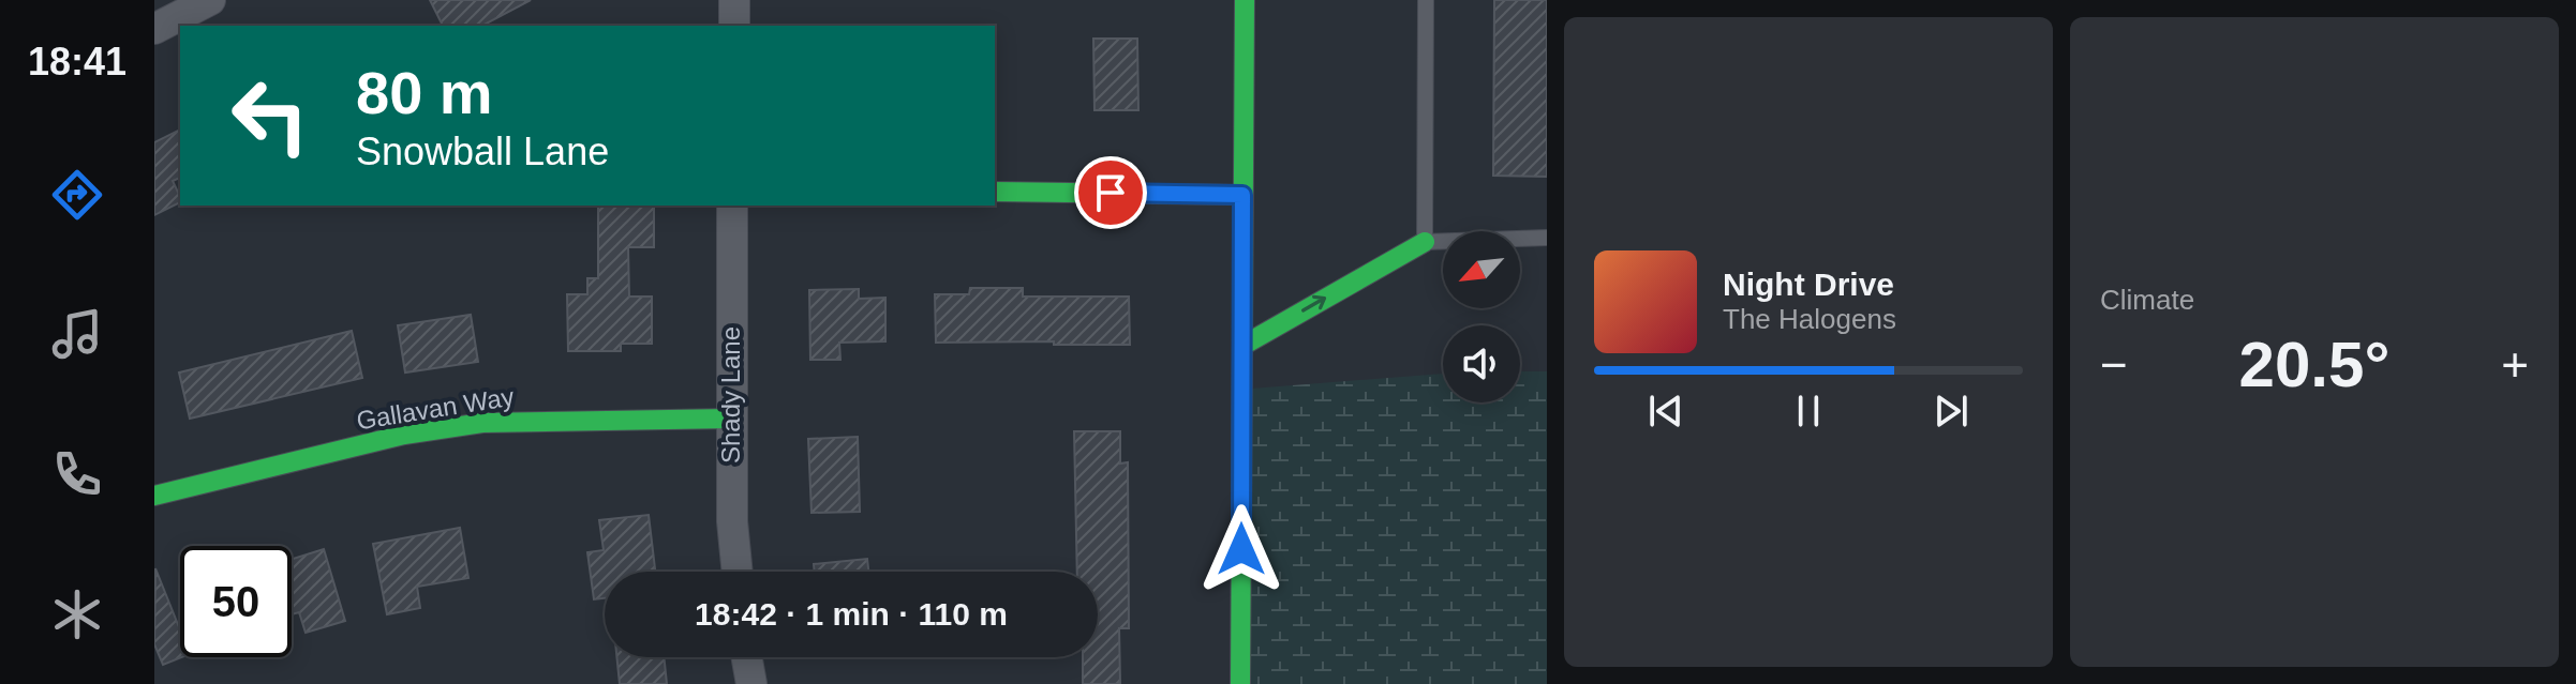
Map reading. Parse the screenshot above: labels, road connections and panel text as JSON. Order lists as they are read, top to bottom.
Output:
{
  "streets": {
    "main road": ["Gallavan Way"],
    "street": ["Shady Lane"]
  },
  "crossings": [
    ["Shady Lane", "Gallavan Way"]
  ],
  "north": "bottom left",
  "page": {
    "tabs": "18:41",
    "tile": "Climate",
    "turn": ["80 m", "Snowball Lane"],
    "song": ["Night Drive", "The Halogens"],
    "heat": ["−", "20.5°", "+"],
    "limit": "50",
    "trip": "18:42 · 1 min · 110 m"
  }
}
